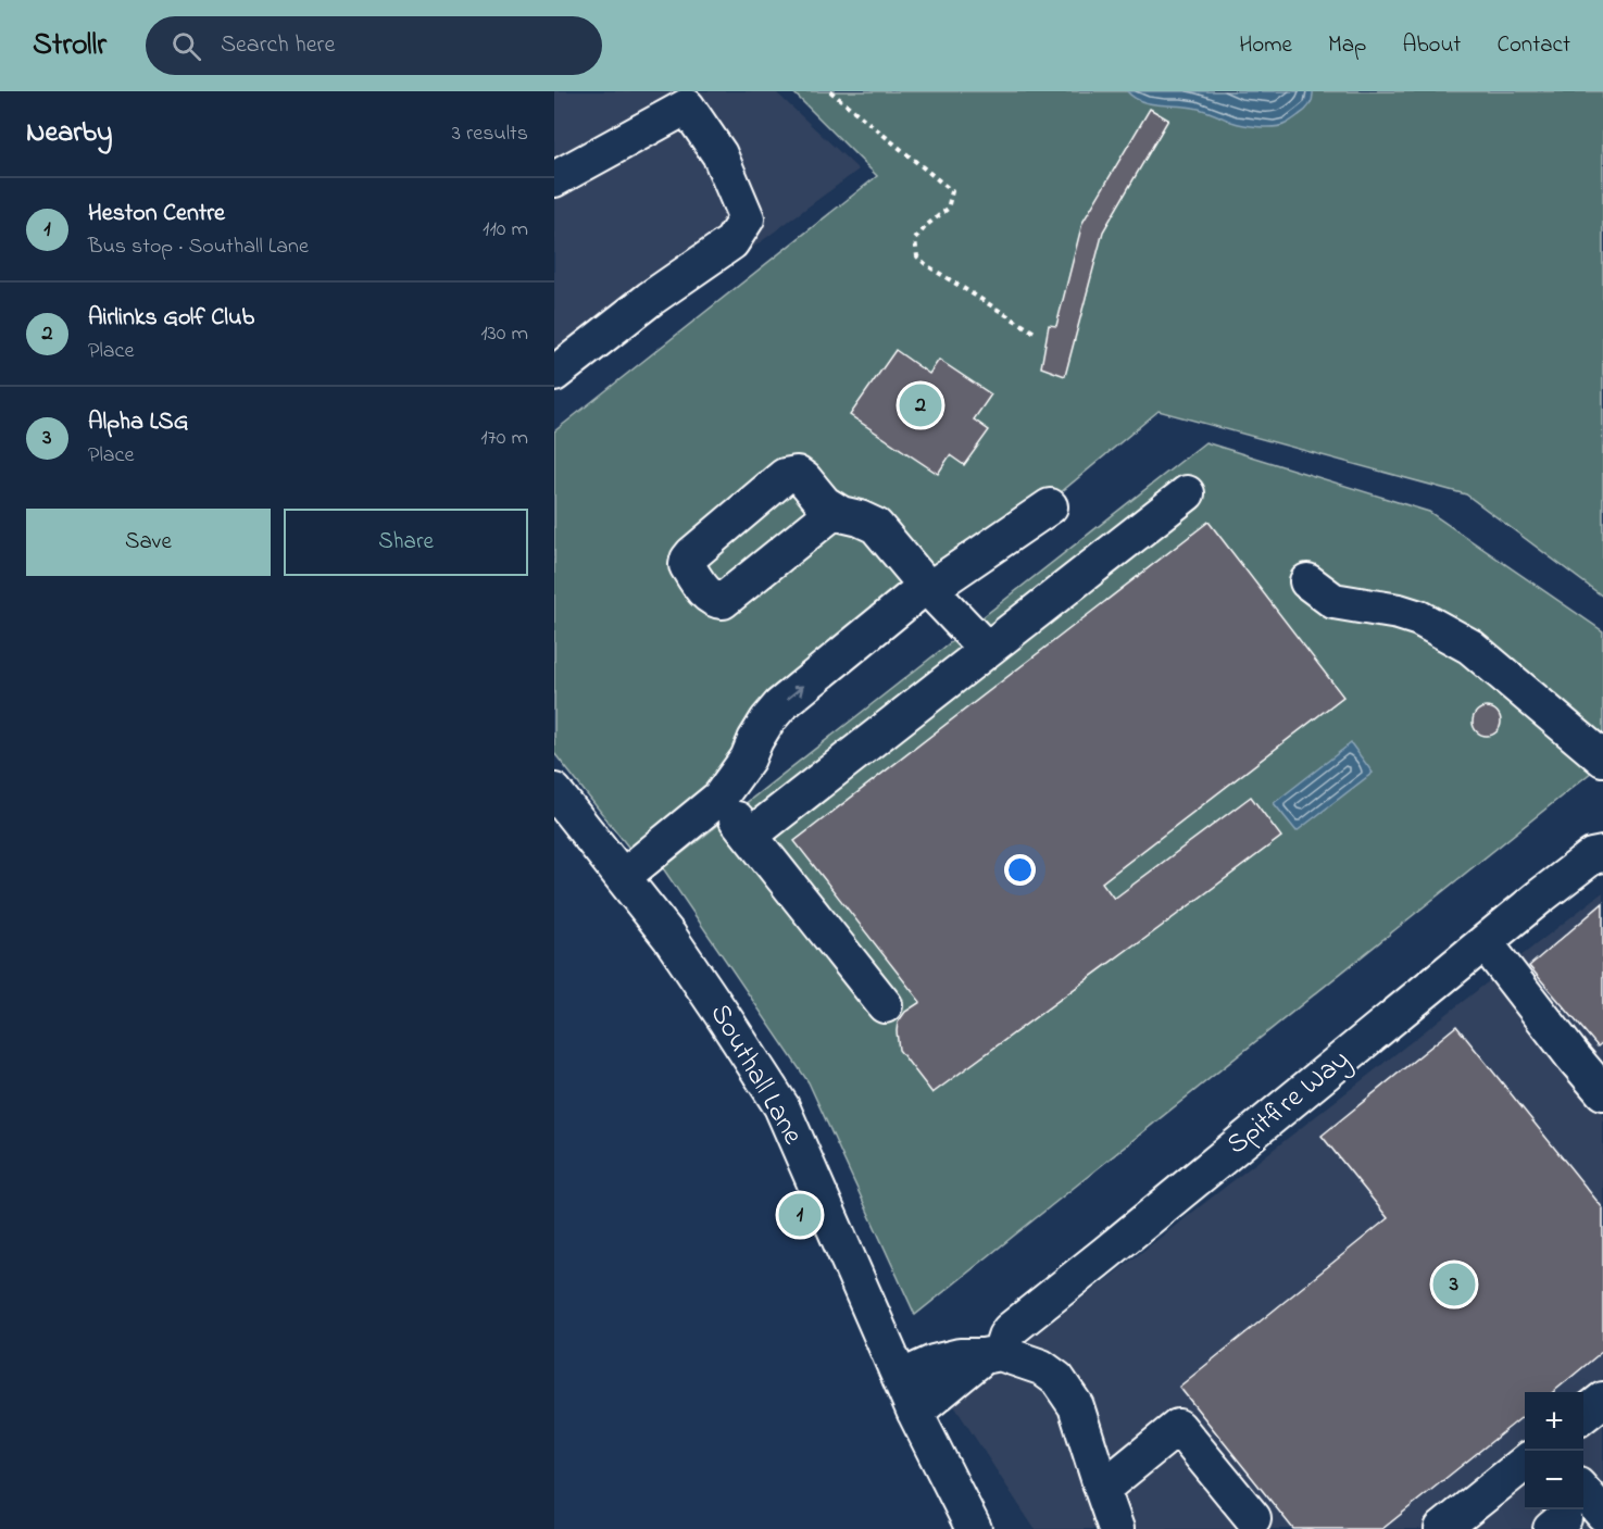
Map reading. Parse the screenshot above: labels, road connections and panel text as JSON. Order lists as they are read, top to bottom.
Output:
{
  "streets": {
    "street": ["Southall Lane", "Spitfire Way"]
  },
  "crossings": [
    ["Southall Lane", "Spitfire Way"]
  ],
  "page": {
    "header": "Strollr",
    "search": "Search here",
    "nav": [
      "Home",
      "Map",
      "About",
      "Contact"
    ],
    "heading": ["Nearby", "3 results"],
    "list": [
      {
        "mark": "1",
        "name": "Heston Centre",
        "note": "Bus stop · Southall Lane",
        "value": "110 m"
      },
      {
        "mark": "2",
        "name": "Airlinks Golf Club",
        "note": "Place",
        "value": "130 m"
      },
      {
        "mark": "3",
        "name": "Alpha LSG",
        "note": "Place",
        "value": "170 m"
      }
    ],
    "pins": ["2", "1", "3"],
    "buttons": ["Save", "Share"],
    "map_buttons": ["+", "−"]
  }
}
